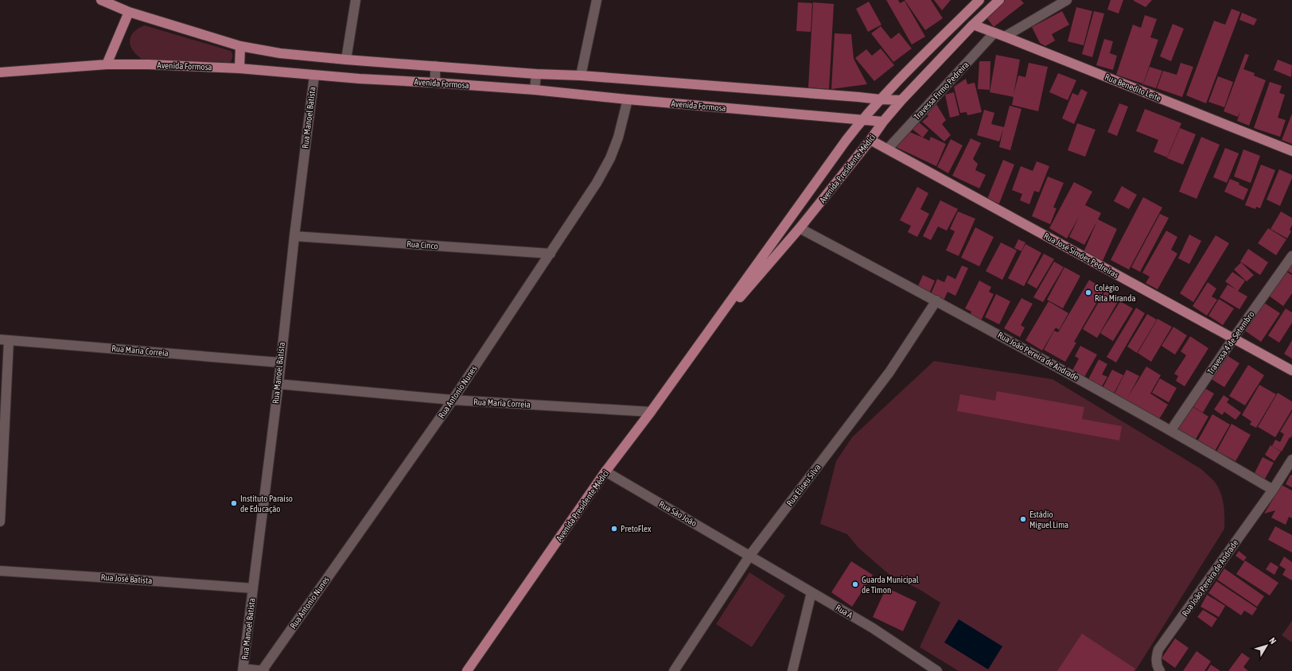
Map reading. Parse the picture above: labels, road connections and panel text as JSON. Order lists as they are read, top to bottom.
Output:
{
  "streets": {
    "main road": [
      "Avenida Formosa",
      "Rua Benedito Leite",
      "Avenida Presidente Médici",
      "Rua José Simões Pedreiras"
    ],
    "street": [
      "Travessa Firmo Pedreira",
      "Rua Manoel Batista",
      "Rua Cinco",
      "Travessa 4 de Setembro",
      "Rua Maria Correia",
      "Rua João Pereira de Andrade",
      "Rua Antonio Nunes",
      "Rua Eliseu Silva",
      "Rua São João",
      "Rua José Batista",
      "Rua A"
    ]
  },
  "crossings": [
    ["Avenida Formosa", "Rua Manoel Batista"],
    ["Avenida Formosa", "Avenida Presidente Médici"],
    ["Avenida Formosa", "Rua Antonio Nunes"],
    ["Rua Benedito Leite", "Travessa Firmo Pedreira"],
    ["Rua Benedito Leite", "Avenida Presidente Médici"],
    ["Travessa Firmo Pedreira", "Rua José Simões Pedreiras"],
    ["Rua Manoel Batista", "Rua Cinco"],
    ["Rua Manoel Batista", "Rua Maria Correia"],
    ["Rua Manoel Batista", "Rua José Batista"],
    ["Avenida Presidente Médici", "Rua José Simões Pedreiras"],
    ["Avenida Presidente Médici", "Rua Maria Correia"],
    ["Avenida Presidente Médici", "Rua João Pereira de Andrade"],
    ["Avenida Presidente Médici", "Rua São João"],
    ["Rua Cinco", "Rua Antonio Nunes"],
    ["Rua José Simões Pedreiras", "Travessa 4 de Setembro"],
    ["Travessa 4 de Setembro", "Rua João Pereira de Andrade"],
    ["Rua Maria Correia", "Rua Antonio Nunes"],
    ["Rua João Pereira de Andrade", "Rua Eliseu Silva"],
    ["Rua Eliseu Silva", "Rua São João"],
    ["Rua Eliseu Silva", "Rua A"],
    ["Rua São João", "Rua A"]
  ],
  "places": [
    "Colégio Rita Miranda",
    "Instituto Paraíso de Educação",
    "Estádio Miguel Lima",
    "PretoFlex",
    "Guarda Municipal de Timon"
  ],
  "north": "top right"
}
